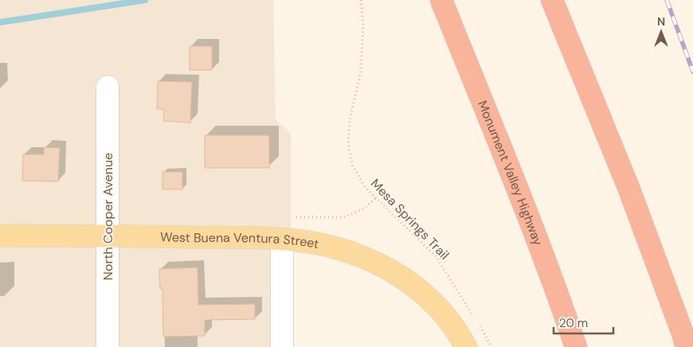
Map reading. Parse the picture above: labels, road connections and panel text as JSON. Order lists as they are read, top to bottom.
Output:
{
  "streets": {
    "highway": ["Monument Valley Highway"],
    "main road": ["West Buena Ventura Street"],
    "street": ["North Cooper Avenue"],
    "path": ["Mesa Springs Trail"]
  },
  "crossings": [
    ["North Cooper Avenue", "West Buena Ventura Street"]
  ],
  "scale_bar": "20 m",
  "north": "top"
}
